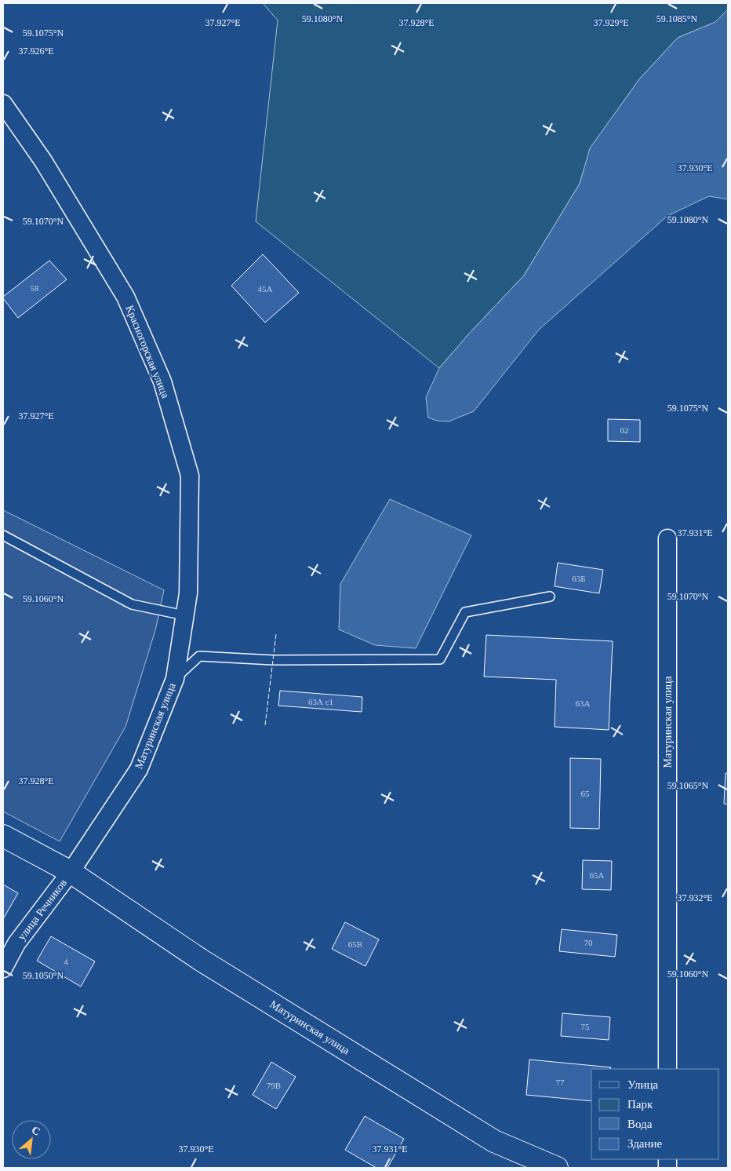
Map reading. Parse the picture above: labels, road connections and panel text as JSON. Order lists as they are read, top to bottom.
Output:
{
  "streets": {
    "street": ["Красногорская улица", "Матуринская улица", "улица Речников"]
  },
  "crossings": [
    ["Красногорская улица", "Матуринская улица"],
    ["Матуринская улица", "улица Речников"]
  ],
  "house_numbers": [
    "58",
    "45А",
    "62",
    "63Б",
    "63А с1",
    "63А",
    "65",
    "65А",
    "70",
    "65В",
    "4",
    "75",
    "77",
    "79В"
  ],
  "legend": [
    "Улица",
    "Парк",
    "Вода",
    "Здание"
  ],
  "north": "top right",
  "coordinates": [
    "59.1085°N",
    "59.1080°N",
    "37.927°E",
    "37.928°E",
    "37.929°E",
    "59.1075°N",
    "37.926°E",
    "37.930°E",
    "59.1070°N",
    "37.931°E",
    "59.1060°N",
    "59.1065°N",
    "37.932°E",
    "59.1050°N"
  ]
}
